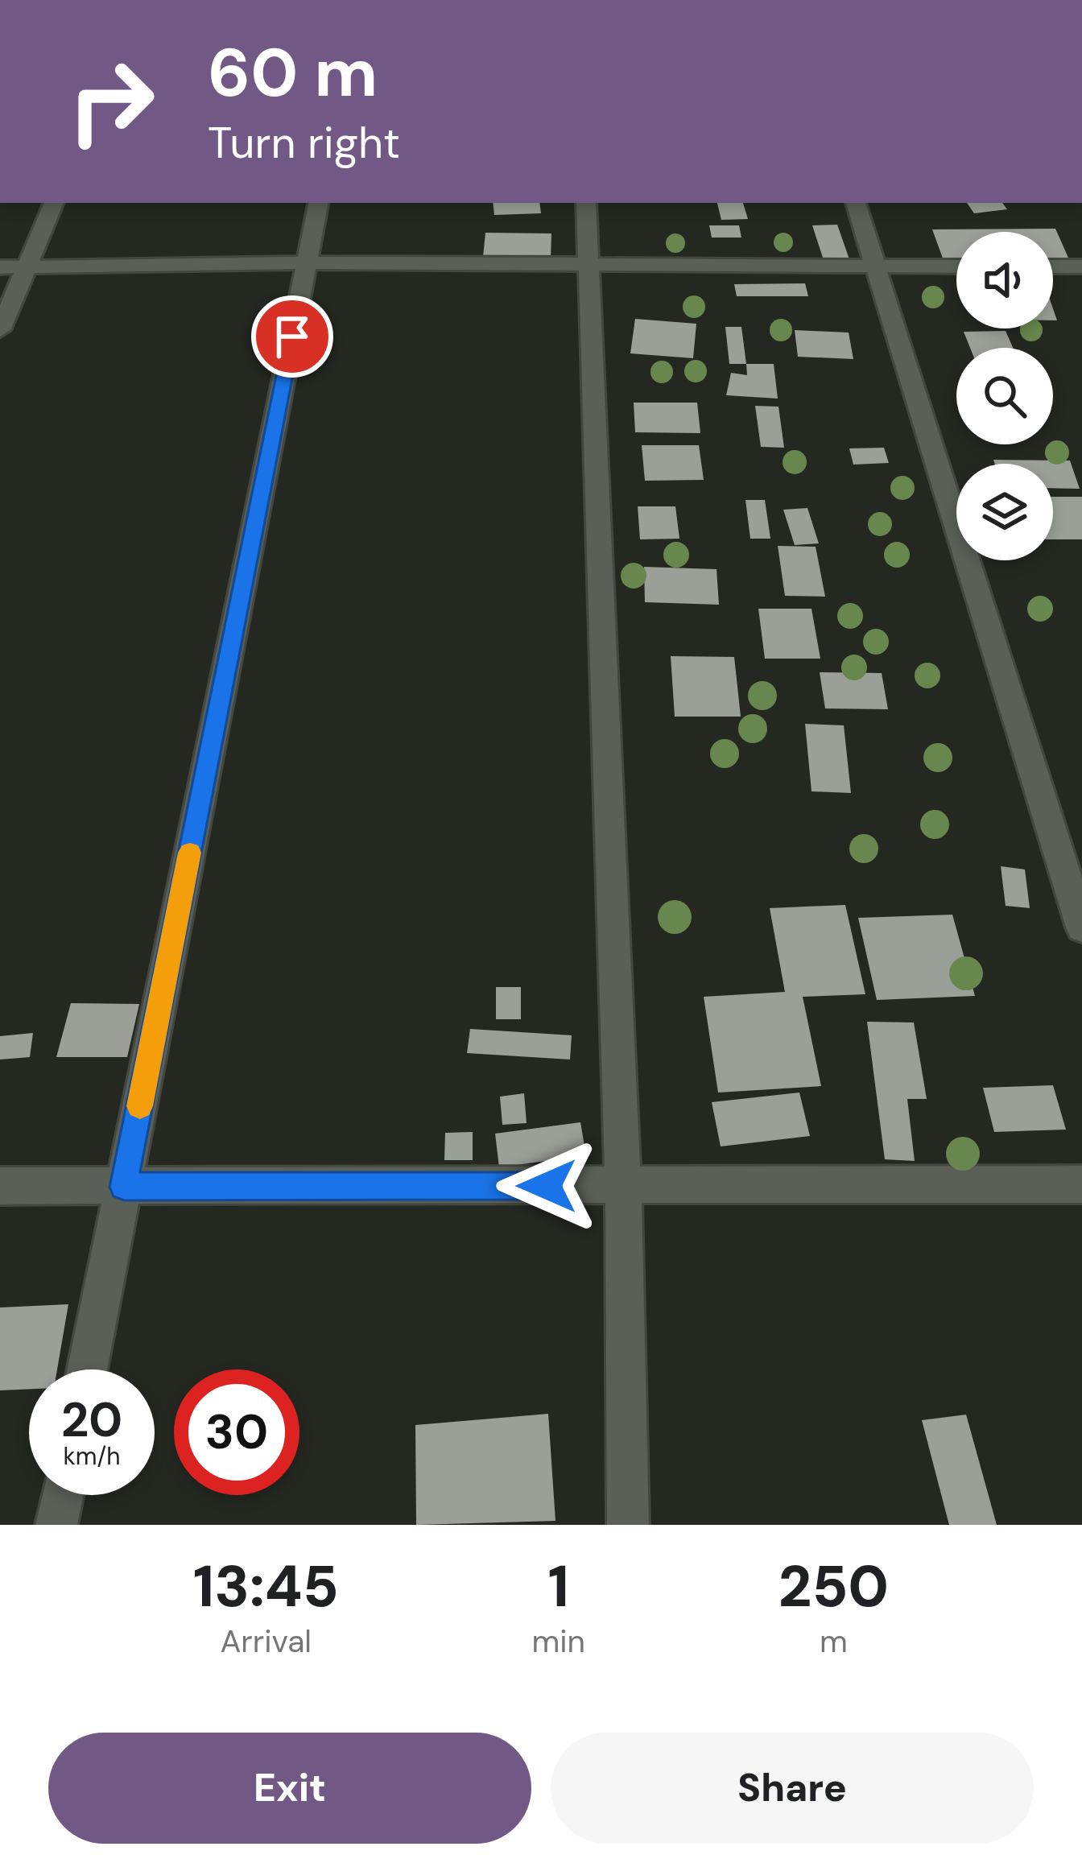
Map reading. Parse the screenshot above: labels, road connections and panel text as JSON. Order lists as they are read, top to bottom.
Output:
{
  "page": {
    "turn": ["60 m", "Turn right"],
    "speed": "20 km/h",
    "limit": "30",
    "eta": [
      "13:45",
      "Arrival",
      "1",
      "min",
      "250",
      "m"
    ],
    "buttons": ["Exit", "Share"]
  }
}
